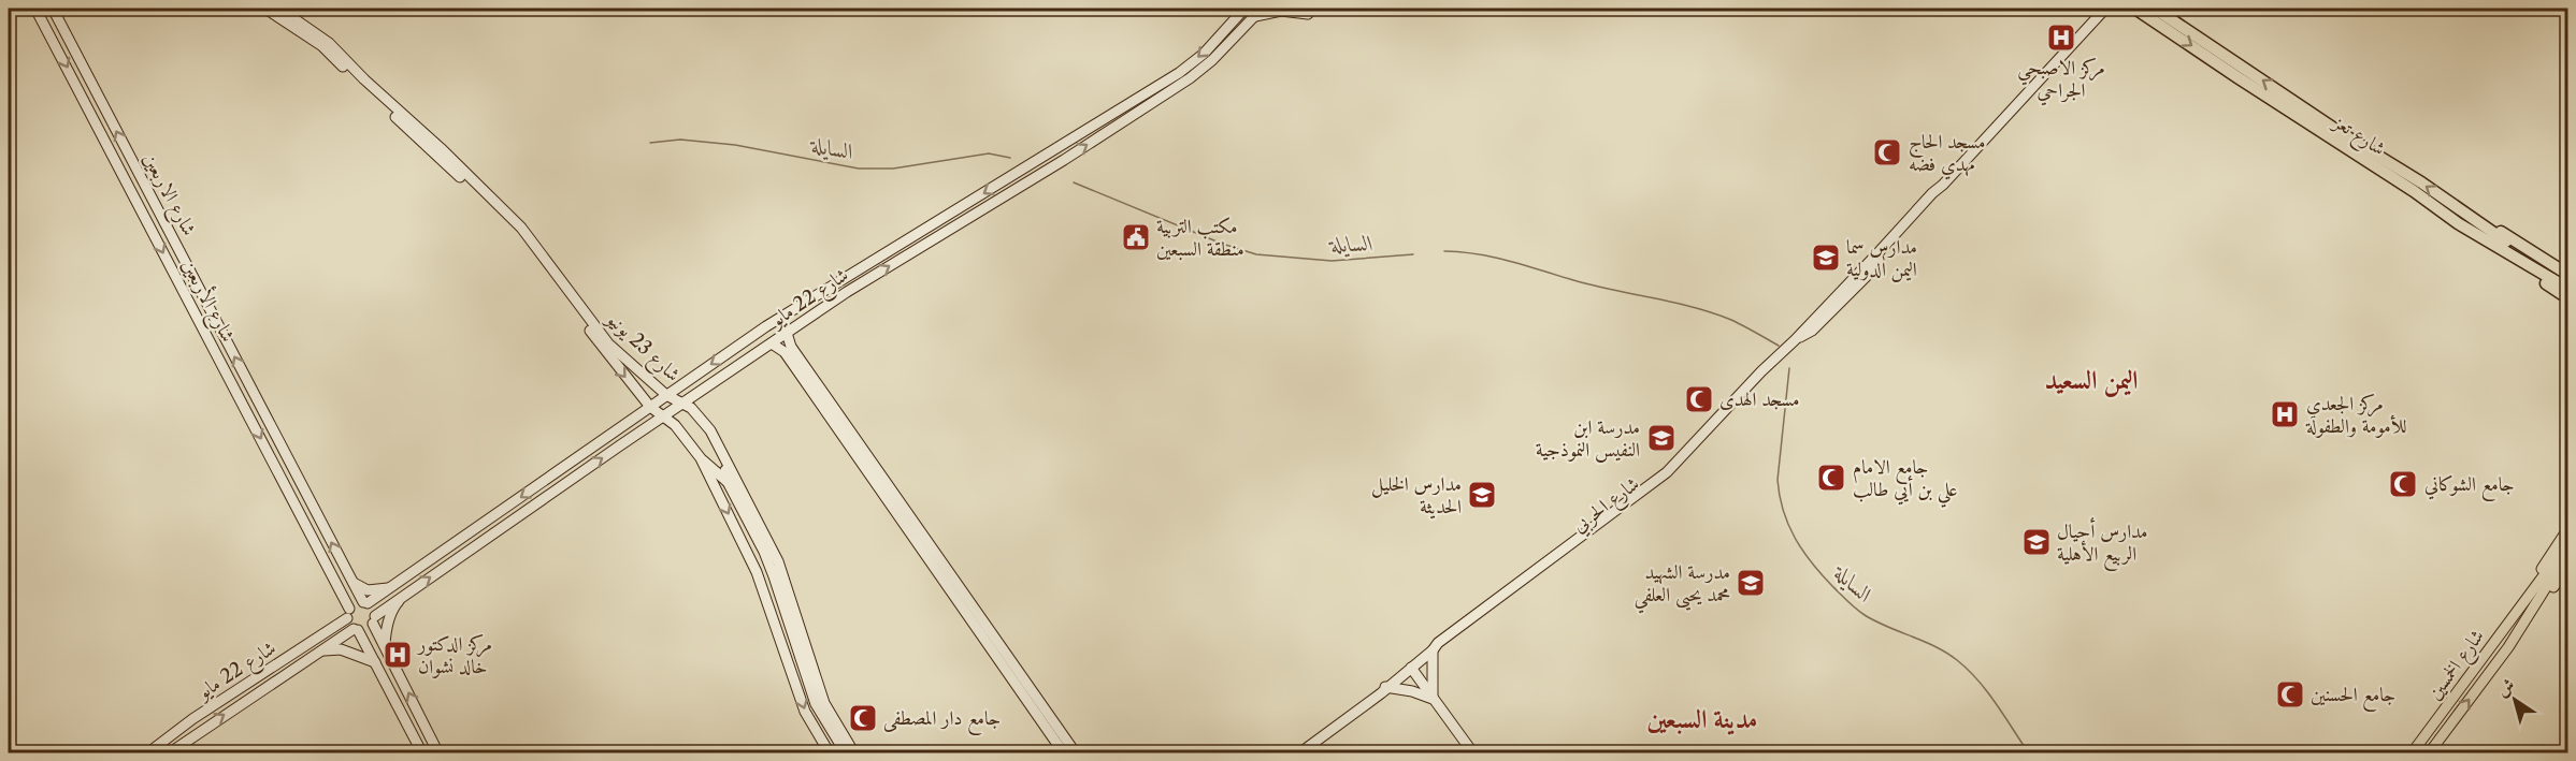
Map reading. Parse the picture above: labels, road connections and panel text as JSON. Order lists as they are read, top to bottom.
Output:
{
  "streets": {
    "highway": ["شارع تعز"],
    "main road": [
      "شارع الاربعين",
      "شارع 22 مايو",
      "شارع الأربعين",
      "شارع 23 يونيو",
      "شارع الحربي",
      "شارع الخمسين"
    ]
  },
  "crossings": [
    ["شارع الاربعين", "شارع 22 مايو"],
    ["شارع الاربعين", "شارع الأربعين"],
    ["شارع 22 مايو", "شارع الأربعين"],
    ["شارع 22 مايو", "شارع 23 يونيو"]
  ],
  "one_way": ["شارع الاربعين", "شارع الأربعين"],
  "districts": ["اليمن السعيد", "مدينة السبعين"],
  "water": ["السايلة"],
  "places": {
    "hospital": ["مركز الاصبحي الجراحي", "مركز الجعدي للأمومة والطفولة", "مركز الدكتور خالد نشوان"],
    "mosque": [
      "مسجد الحاج مهدي فضه",
      "مسجد الهدى",
      "جامع الامام علي بن أيي طالب",
      "جامع الشوكاني",
      "جامع الحسنين",
      "جامع دار المصطفى"
    ],
    "public building": ["مكتب التربية منطقة السبعين"],
    "school or university": [
      "مدارس سما اليمن الدولية",
      "مدرسة ابن النفيس النموذجية",
      "مدارس الخليل الحديثة",
      "مدارس أجيال الربيع الأهلية",
      "مدرسة الشهيد محمد يحيى العلفي"
    ]
  },
  "north": "top left"
}
